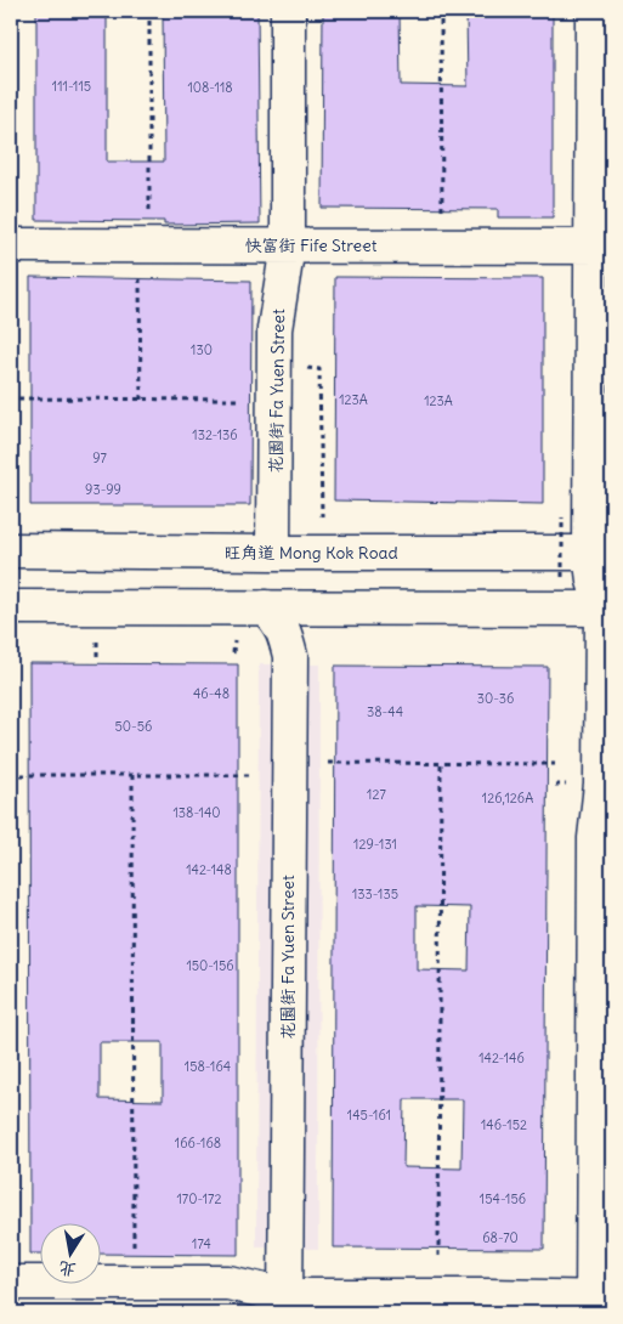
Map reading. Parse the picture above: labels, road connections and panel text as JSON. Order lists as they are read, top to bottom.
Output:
{
  "streets": {
    "street": ["快富街 Fife Street", "花園街 Fa Yuen Street", "旺角道 Mong Kok Road"]
  },
  "crossings": [
    ["快富街 Fife Street", "花園街 Fa Yuen Street"],
    ["花園街 Fa Yuen Street", "旺角道 Mong Kok Road"]
  ],
  "house_numbers": [
    "111-115",
    "108-118",
    "130",
    "123A",
    "123A",
    "132-136",
    "97",
    "93-99",
    "46-48",
    "30-36",
    "38-44",
    "50-56",
    "127",
    "126,126A",
    "138-140",
    "129-131",
    "142-148",
    "133-135",
    "150-156",
    "142-146",
    "158-164",
    "145-161",
    "146-152",
    "166-168",
    "170-172",
    "154-156",
    "68-70",
    "174"
  ],
  "north": "bottom"
}
